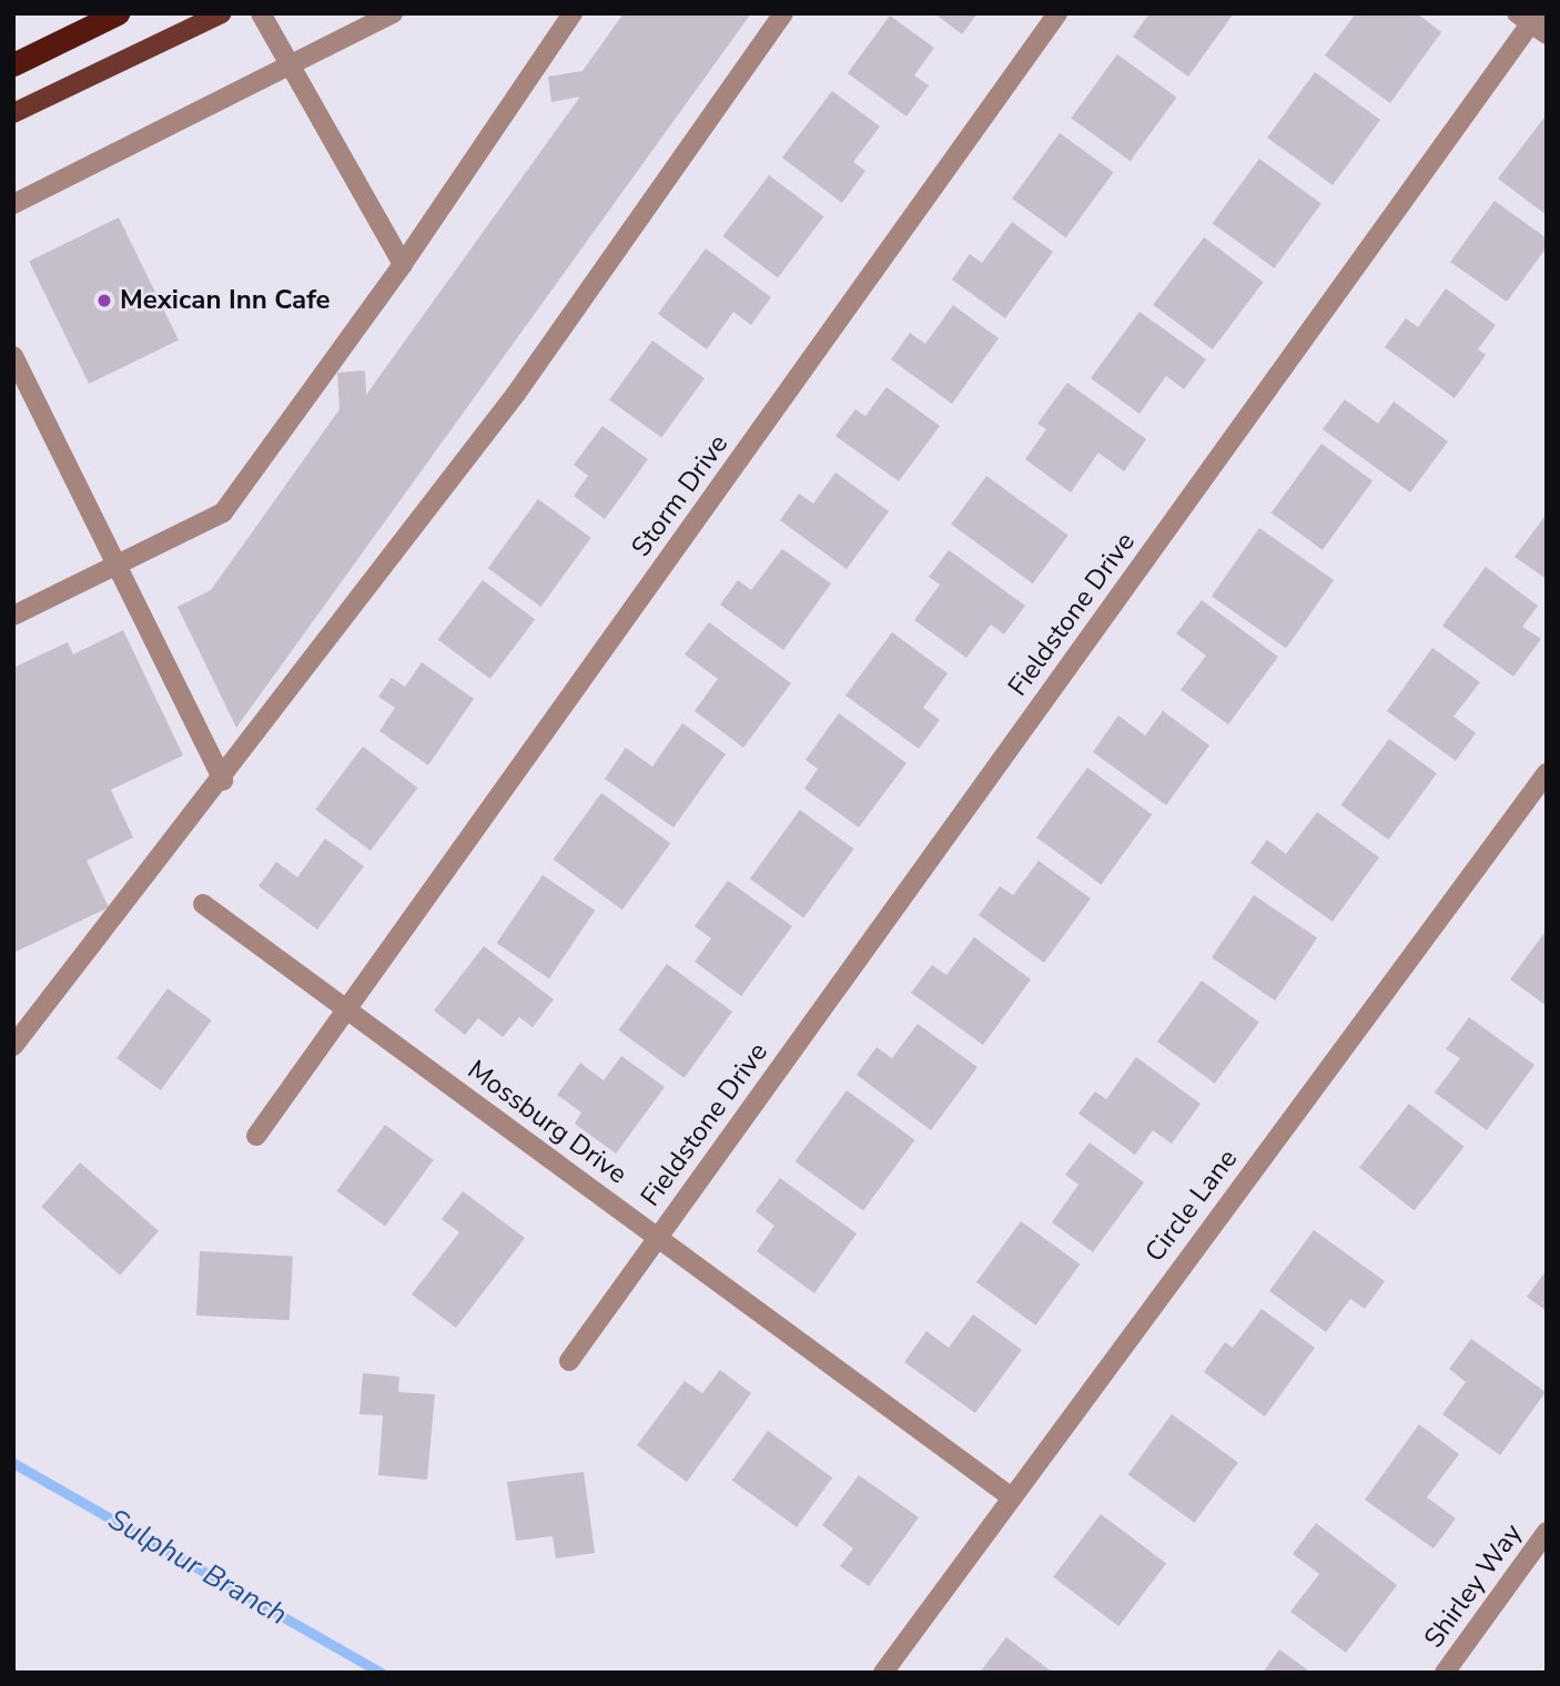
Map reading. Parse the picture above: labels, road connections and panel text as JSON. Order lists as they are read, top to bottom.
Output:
{
  "streets": {
    "street": [
      "Storm Drive",
      "Fieldstone Drive",
      "Mossburg Drive",
      "Circle Lane",
      "Shirley Way"
    ]
  },
  "crossings": [
    ["Storm Drive", "Mossburg Drive"],
    ["Fieldstone Drive", "Mossburg Drive"],
    ["Mossburg Drive", "Circle Lane"]
  ],
  "water": ["Sulphur Branch"],
  "places": ["Mexican Inn Cafe"]
}
